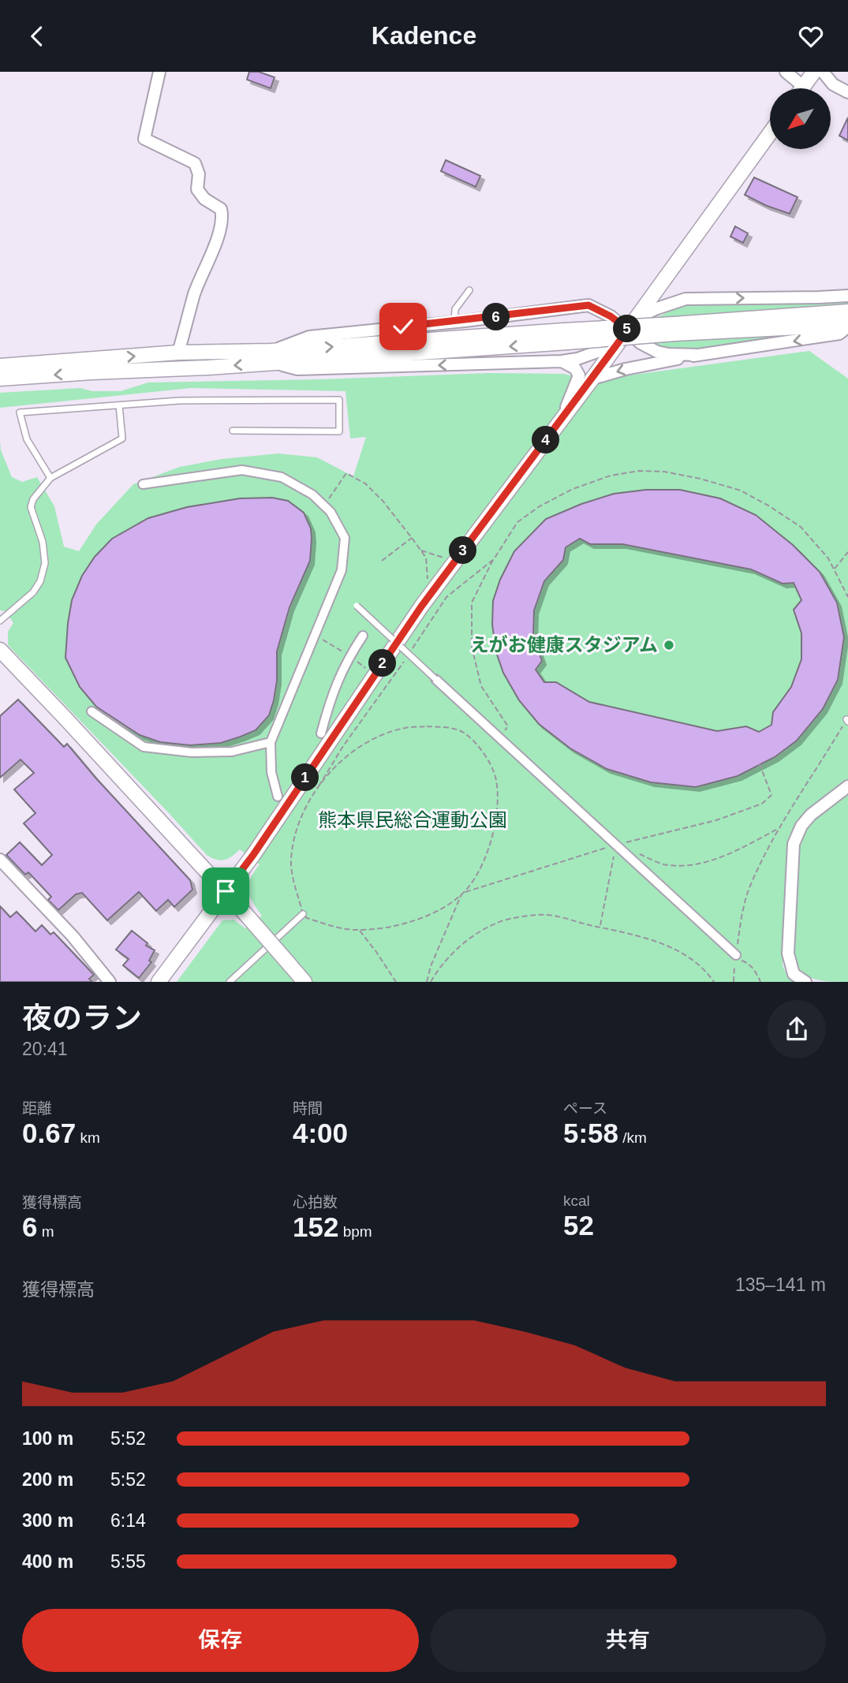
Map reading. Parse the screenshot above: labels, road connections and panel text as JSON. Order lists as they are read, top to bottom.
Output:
{
  "parks": ["熊本県民総合運動公園"],
  "places": ["えがお健康スタジアム"],
  "north": "bottom left",
  "page": {
    "header": "Kadence",
    "pins": [
      "6",
      "5",
      "4",
      "3",
      "2",
      "1"
    ],
    "heading": ["夜のラン", "20:41"],
    "stats": [
      ["距離", "0.67 km"],
      ["時間", "4:00"],
      ["ペース", "5:58 /km"],
      ["獲得標高", "6 m"],
      ["心拍数", "152 bpm"],
      ["kcal", "52"]
    ],
    "chart": ["獲得標高", "135–141 m"],
    "list": [
      {
        "name": "100 m",
        "note": "5:52"
      },
      {
        "name": "200 m",
        "note": "5:52"
      },
      {
        "name": "300 m",
        "note": "6:14"
      },
      {
        "name": "400 m",
        "note": "5:55"
      }
    ],
    "buttons": ["保存", "共有"]
  }
}
